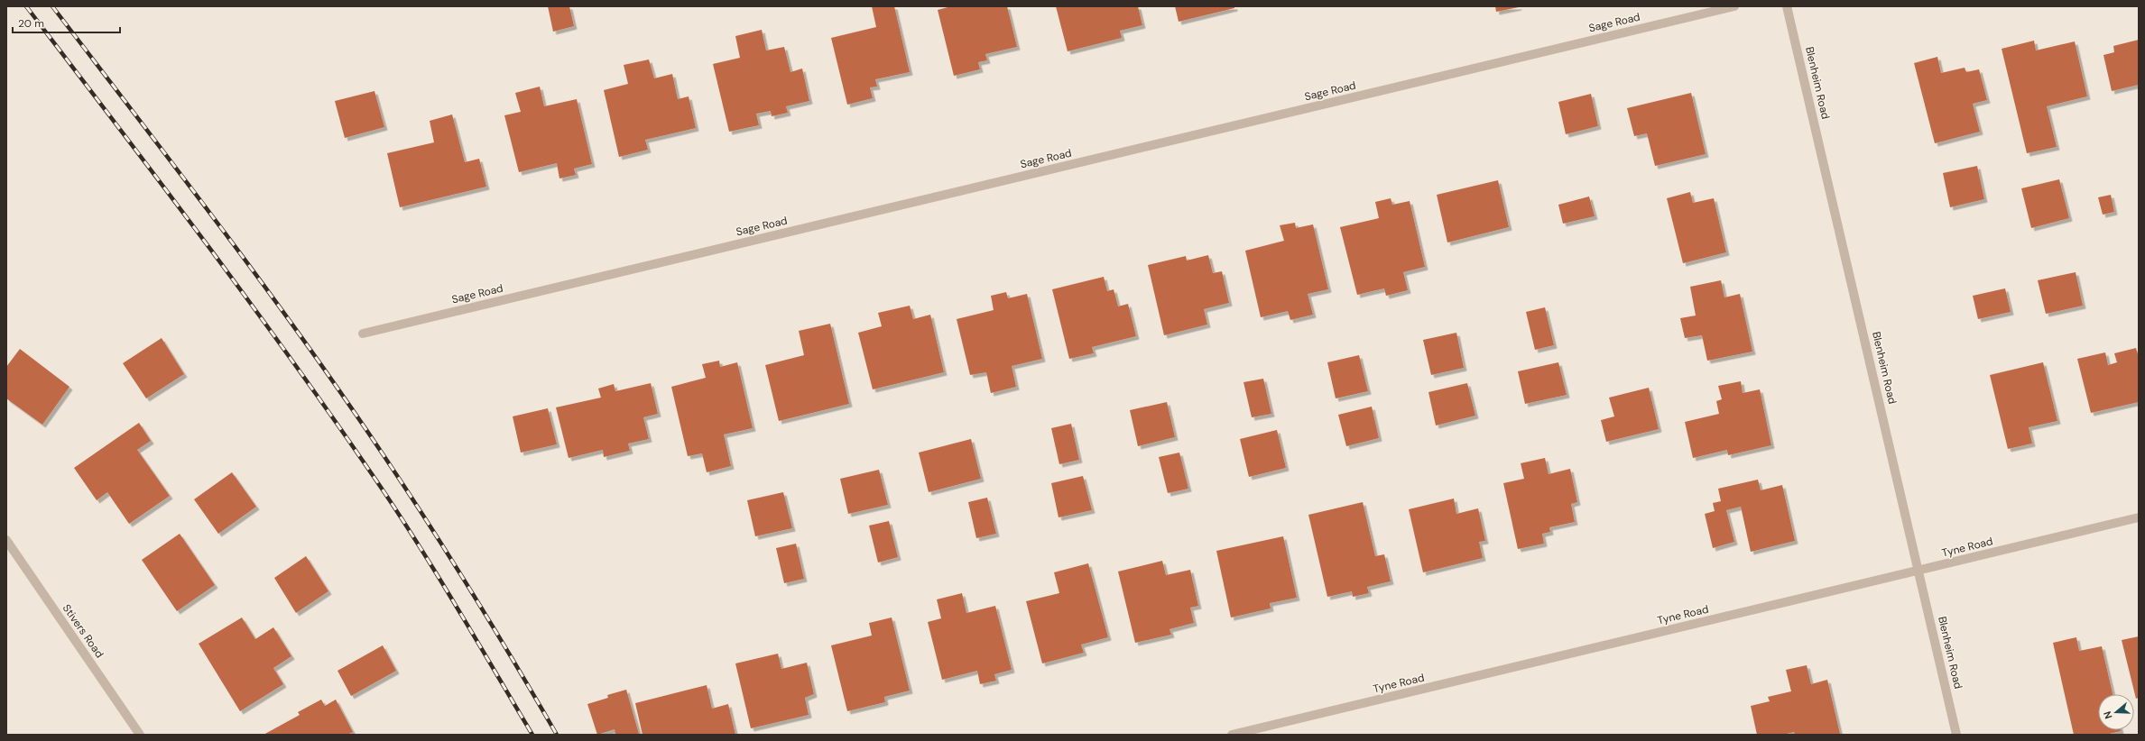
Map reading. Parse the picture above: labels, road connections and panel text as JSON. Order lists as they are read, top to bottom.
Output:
{
  "streets": {
    "street": [
      "Sage Road",
      "Blenheim Road",
      "Tyne Road",
      "Stivers Road"
    ]
  },
  "crossings": [
    ["Blenheim Road", "Tyne Road"]
  ],
  "scale_bar": "20 m",
  "north": "left"
}
